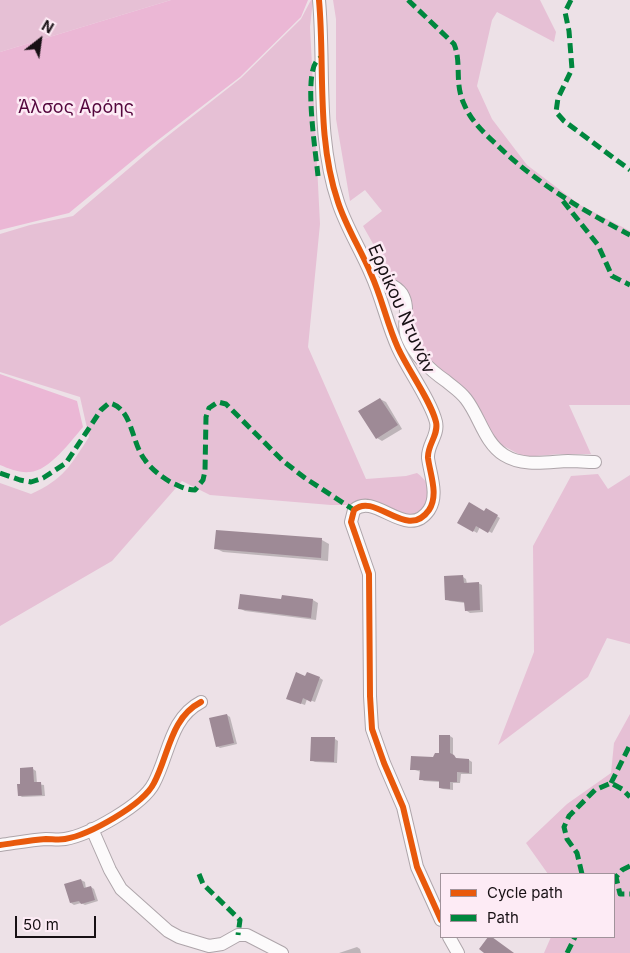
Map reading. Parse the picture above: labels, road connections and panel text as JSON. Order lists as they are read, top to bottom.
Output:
{
  "streets": {
    "street": ["Ερρίκου Ντυνάν"]
  },
  "parks": ["Άλσος Αρόης"],
  "legend": ["Cycle path", "Path"],
  "scale_bar": "50 m",
  "north": "top right"
}
